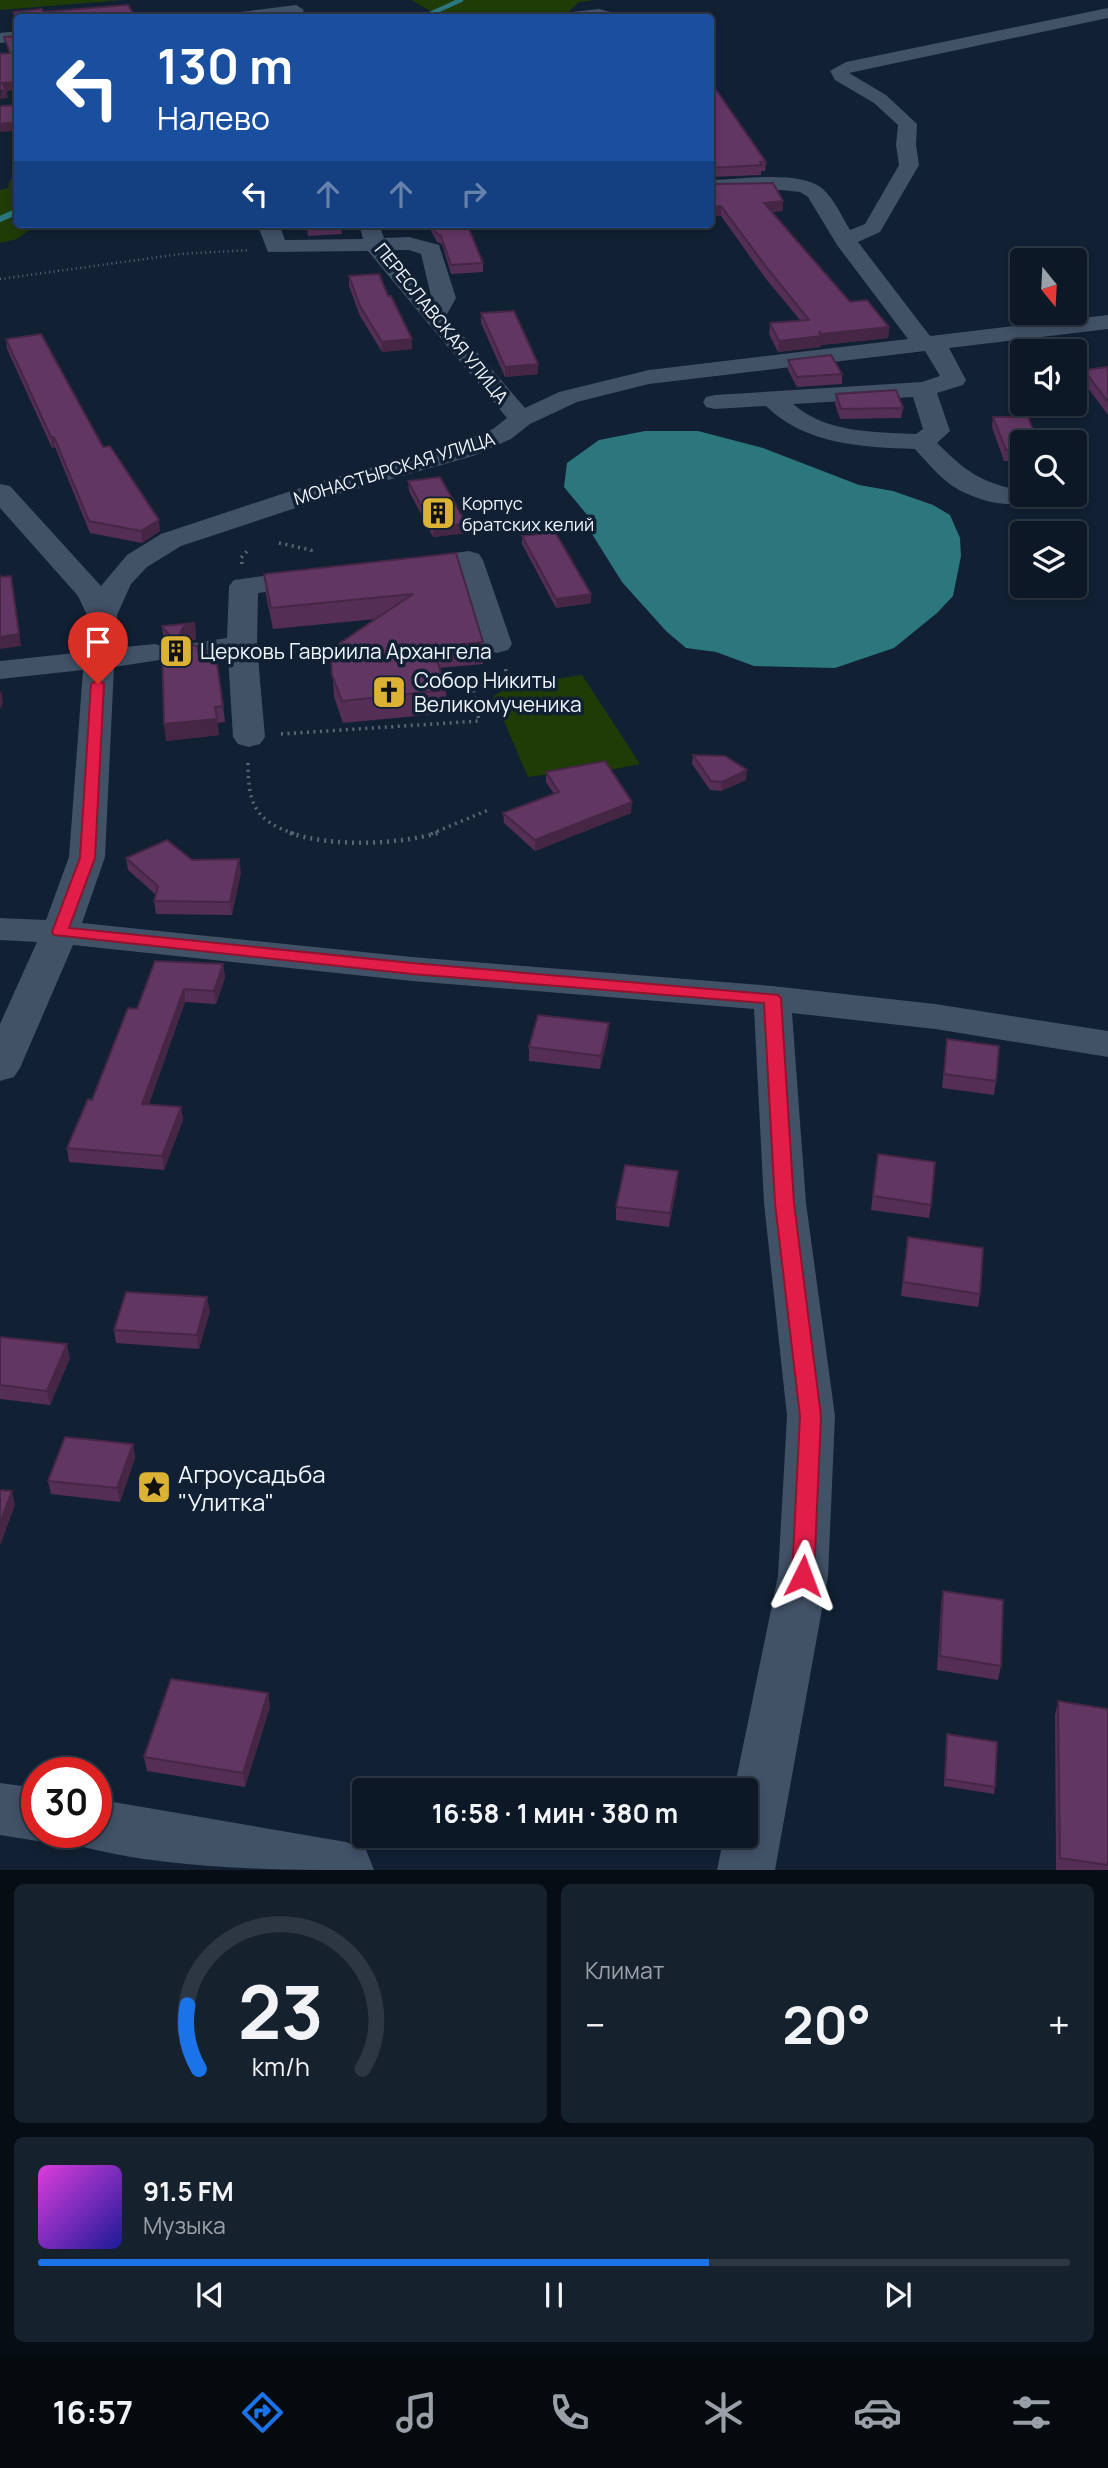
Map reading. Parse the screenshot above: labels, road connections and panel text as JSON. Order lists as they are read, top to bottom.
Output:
{
  "streets": {
    "street": ["ПЕРЕСЛАВСКАЯ УЛИЦА", "МОНАСТЫРСКАЯ УЛИЦА"]
  },
  "crossings": [
    ["ПЕРЕСЛАВСКАЯ УЛИЦА", "МОНАСТЫРСКАЯ УЛИЦА"]
  ],
  "places": {
    "building": ["Корпус братских келий", "Церковь Гавриила Архангела"],
    "church": ["Собор Никиты Великомученика"],
    "place": ["Агроусадьба \"Улитка\""]
  },
  "north": "bottom",
  "page": {
    "turn": ["130 m", "Налево"],
    "limit": "30",
    "trip": "16:58 · 1 мин · 380 m",
    "tile": "Климат",
    "heat": ["−", "20°", "+"],
    "song": ["91.5 FM", "Музыка"],
    "tabs": "16:57",
    "gauge": ["23", "km/h"]
  }
}
